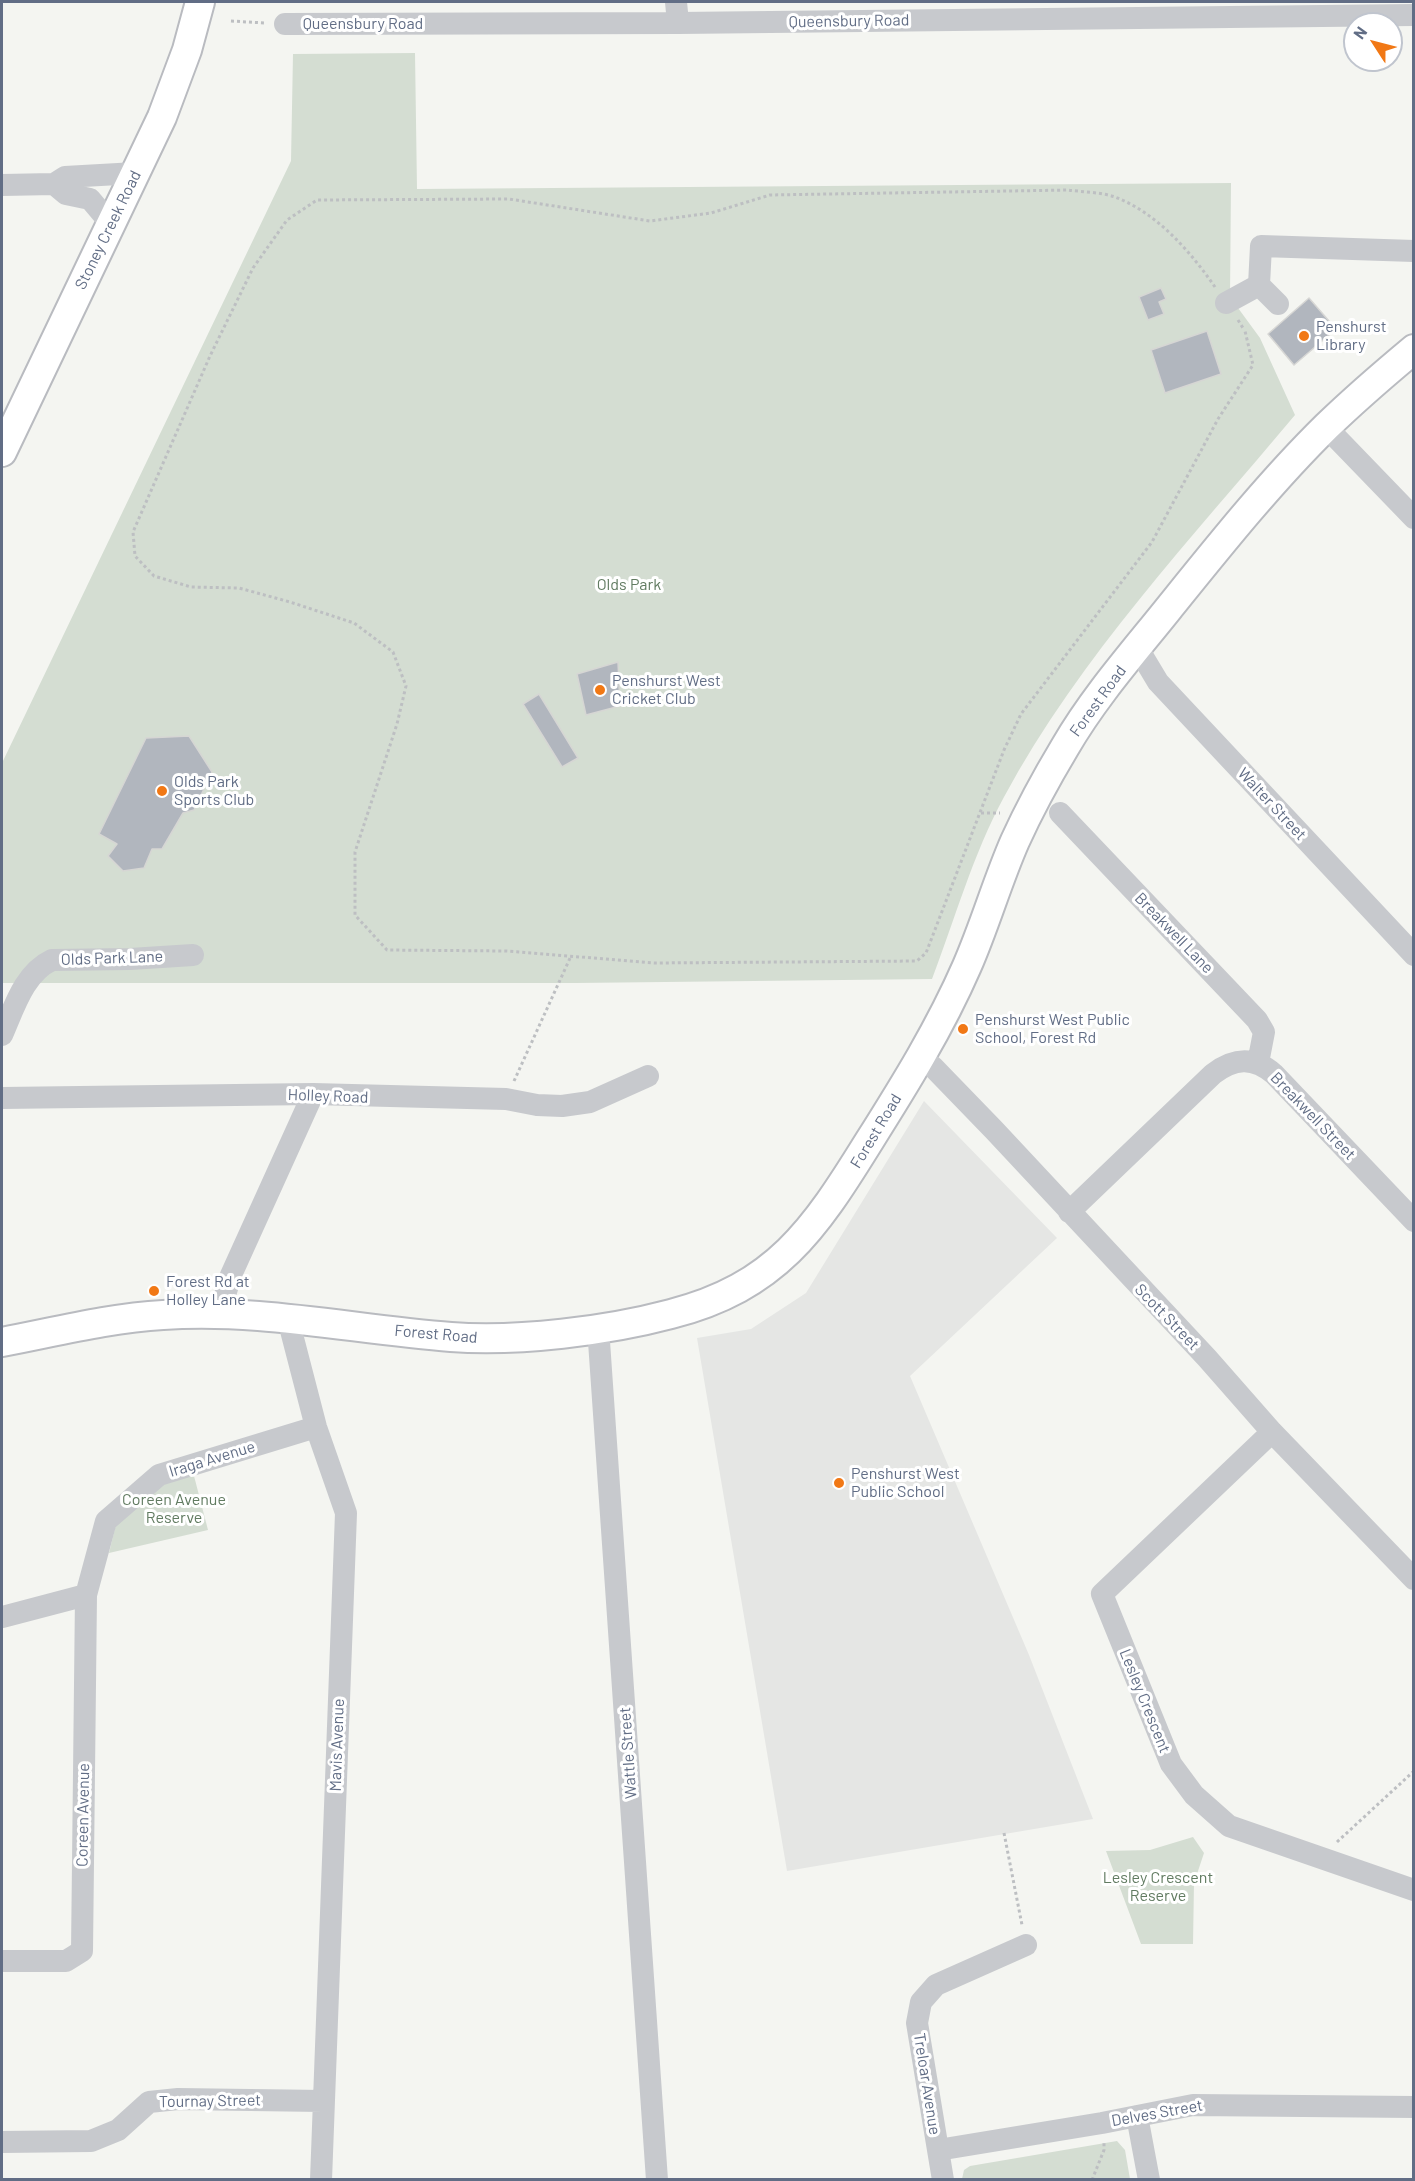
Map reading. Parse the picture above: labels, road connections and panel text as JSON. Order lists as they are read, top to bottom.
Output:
{
  "streets": {
    "main road": ["Stoney Creek Road", "Forest Road"],
    "street": [
      "Queensbury Road",
      "Walter Street",
      "Breakwell Lane",
      "Olds Park Lane",
      "Holley Road",
      "Breakwell Street",
      "Scott Street",
      "Iraga Avenue",
      "Lesley Crescent",
      "Mavis Avenue",
      "Wattle Street",
      "Coreen Avenue",
      "Treloar Avenue",
      "Tournay Street",
      "Delves Street"
    ]
  },
  "crossings": [
    ["Forest Road", "Walter Street"],
    ["Forest Road", "Scott Street"],
    ["Forest Road", "Mavis Avenue"],
    ["Forest Road", "Wattle Street"],
    ["Breakwell Lane", "Breakwell Street"],
    ["Breakwell Street", "Scott Street"],
    ["Scott Street", "Lesley Crescent"],
    ["Iraga Avenue", "Mavis Avenue"],
    ["Iraga Avenue", "Coreen Avenue"],
    ["Mavis Avenue", "Tournay Street"],
    ["Treloar Avenue", "Delves Street"]
  ],
  "parks": ["Olds Park", "Coreen Avenue Reserve", "Lesley Crescent Reserve"],
  "places": [
    "Penshurst Library",
    "Penshurst West Cricket Club",
    "Olds Park Sports Club",
    "Penshurst West Public School, Forest Rd",
    "Forest Rd at Holley Lane",
    "Penshurst West Public School"
  ],
  "north": "top left"
}
